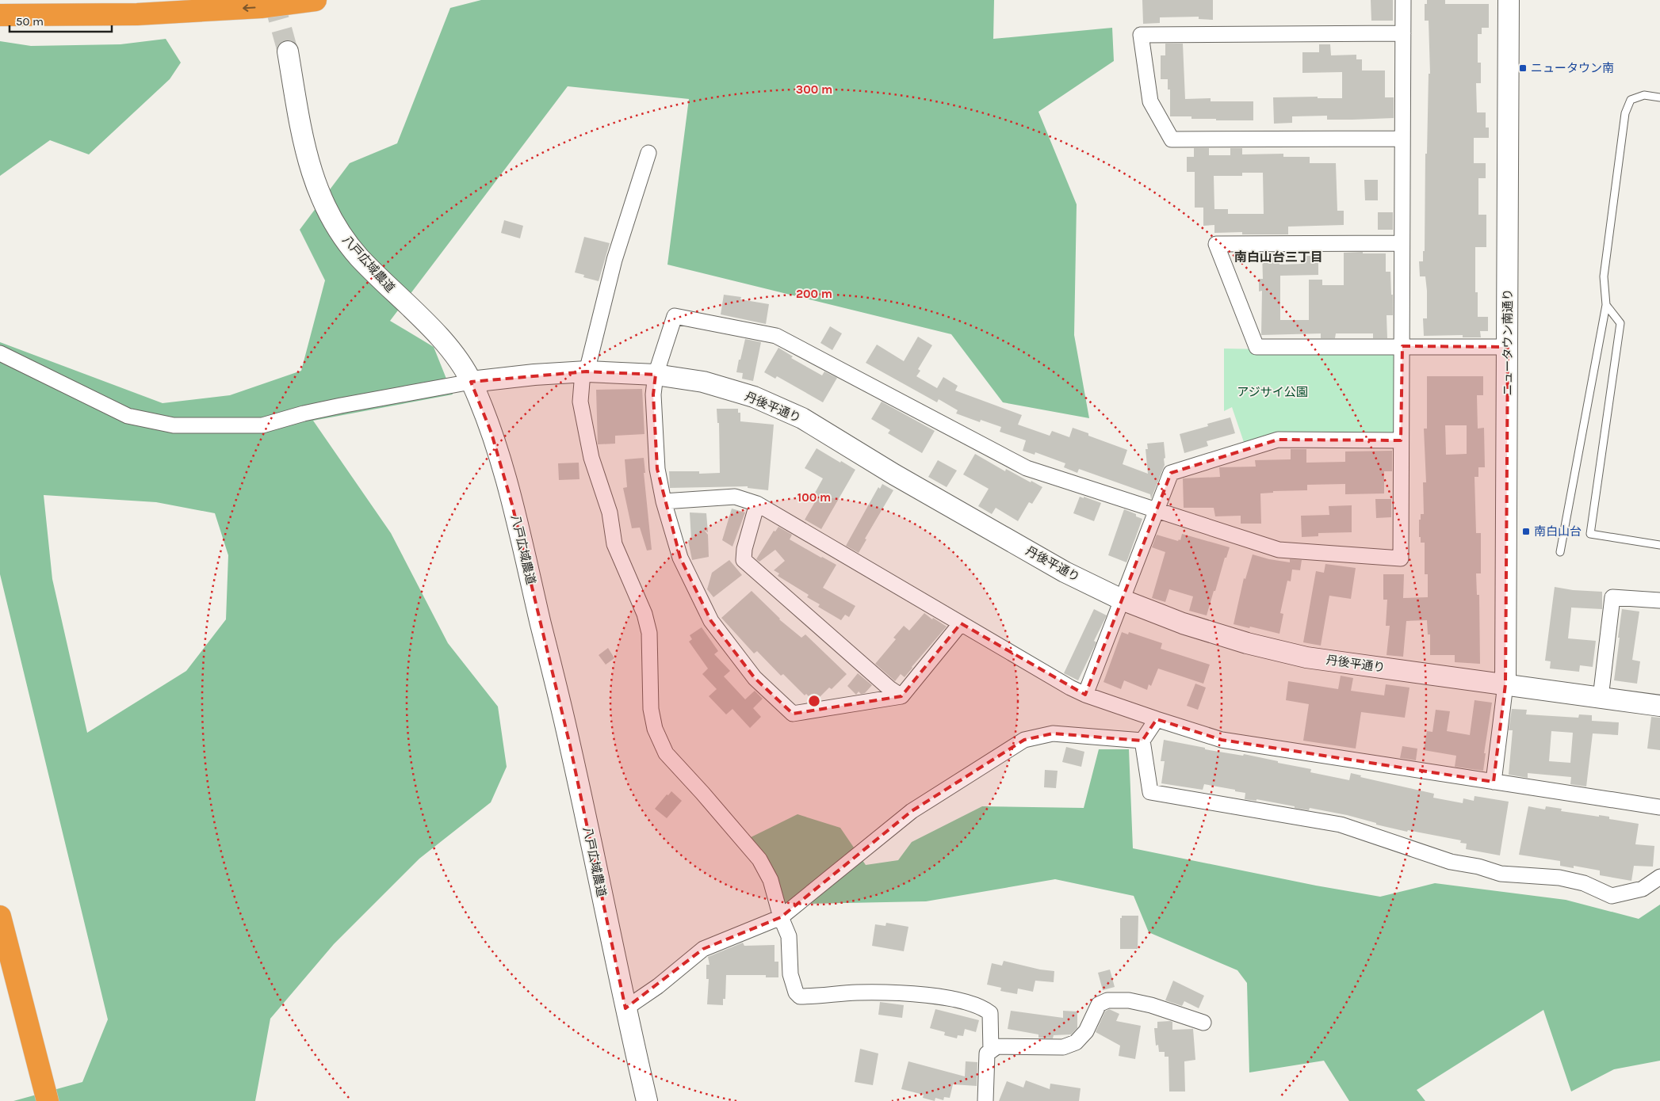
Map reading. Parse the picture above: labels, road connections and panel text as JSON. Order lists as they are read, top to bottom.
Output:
{
  "streets": {
    "street": ["八戸広域農道", "ニュータウン南通り", "丹後平通り"]
  },
  "crossings": [
    ["八戸広域農道", "丹後平通り"],
    ["ニュータウン南通り", "丹後平通り"]
  ],
  "districts": ["南白山台三丁目"],
  "parks": ["アジサイ公園"],
  "places": {
    "transit": ["ニュータウン南", "南白山台"]
  },
  "scale_bar": "50 m",
  "rings": ["300 m", "200 m", "100 m"]
}
